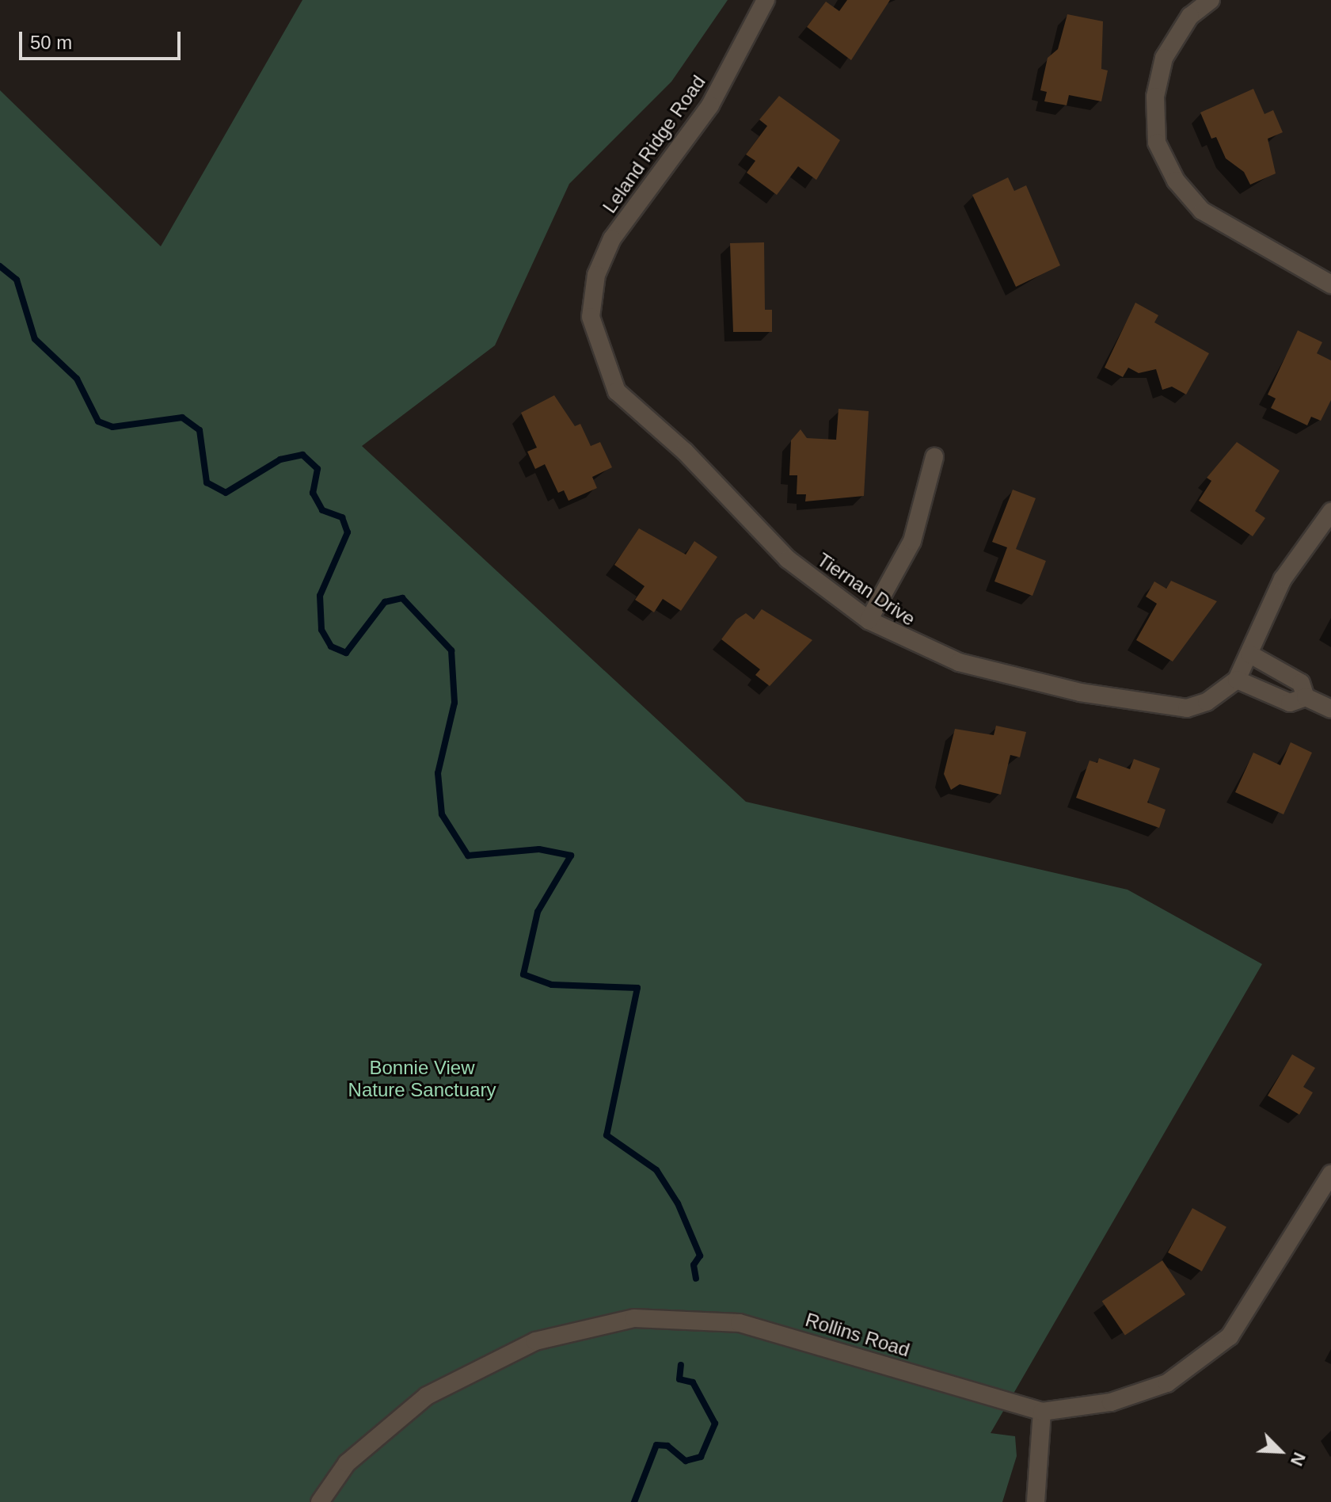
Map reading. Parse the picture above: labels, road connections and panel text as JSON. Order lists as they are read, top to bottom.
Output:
{
  "streets": {
    "street": ["Leland Ridge Road", "Tiernan Drive", "Rollins Road"]
  },
  "crossings": [
    ["Leland Ridge Road", "Tiernan Drive"]
  ],
  "parks": ["Bonnie View Nature Sanctuary"],
  "scale_bar": "50 m",
  "north": "bottom right"
}
